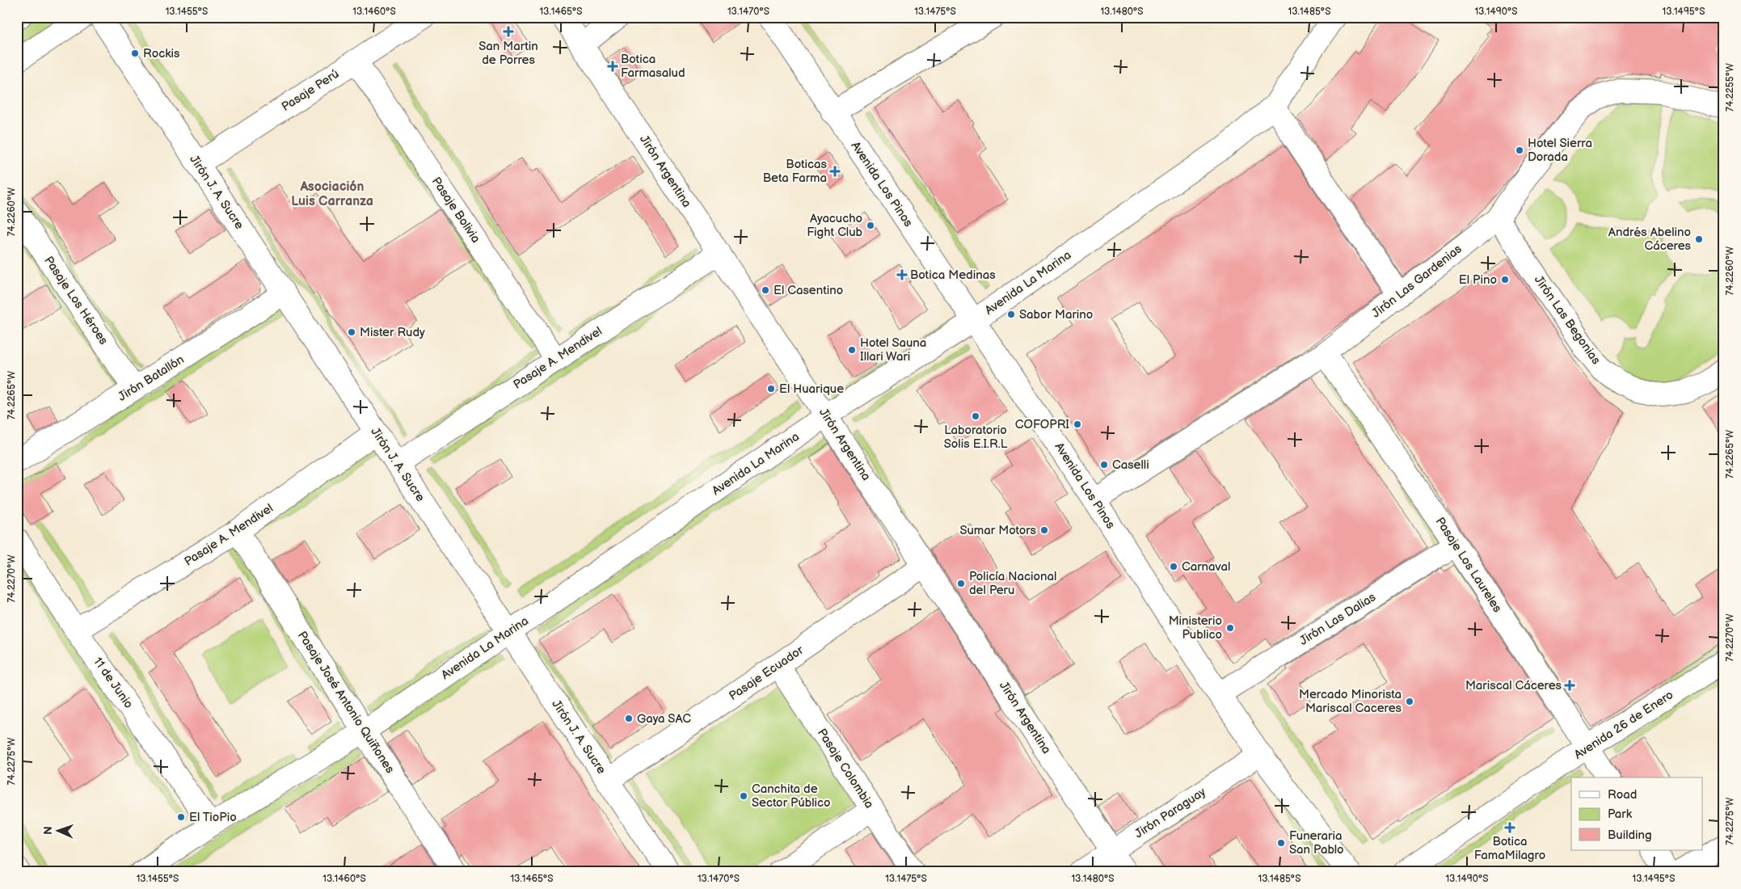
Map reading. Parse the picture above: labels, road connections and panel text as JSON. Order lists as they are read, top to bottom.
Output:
{
  "streets": {
    "street": [
      "Pasaje Perú",
      "Jirón Argentina",
      "Avenida Los Pinos",
      "Jirón J. A. Sucre",
      "Pasaje Bolivia",
      "Jirón Las Gardenias",
      "Avenida La Marina",
      "Pasaje Los Héroes",
      "Jirón Las Begonias",
      "Pasaje A. Mendivel",
      "Jirón Batallón",
      "Pasaje Los Laureles",
      "Jirón Las Dalias",
      "Pasaje Ecuador",
      "11 de Junio",
      "Pasaje José Antonio Quiñones",
      "Avenida 26 de Enero",
      "Pasaje Colombia",
      "Jirón Paraguay"
    ]
  },
  "crossings": [
    ["Pasaje Perú", "Jirón J. A. Sucre"],
    ["Pasaje Perú", "Pasaje Bolivia"],
    ["Jirón Argentina", "Avenida La Marina"],
    ["Jirón Argentina", "Pasaje A. Mendivel"],
    ["Jirón Argentina", "Pasaje Ecuador"],
    ["Jirón Argentina", "Jirón Paraguay"],
    ["Avenida Los Pinos", "Jirón Las Gardenias"],
    ["Avenida Los Pinos", "Avenida La Marina"],
    ["Avenida Los Pinos", "Jirón Las Dalias"],
    ["Avenida Los Pinos", "Jirón Paraguay"],
    ["Jirón J. A. Sucre", "Avenida La Marina"],
    ["Jirón J. A. Sucre", "Pasaje A. Mendivel"],
    ["Jirón J. A. Sucre", "Jirón Batallón"],
    ["Jirón J. A. Sucre", "Pasaje Ecuador"],
    ["Pasaje Bolivia", "Pasaje A. Mendivel"],
    ["Jirón Las Gardenias", "Jirón Las Begonias"],
    ["Jirón Las Gardenias", "Pasaje Los Laureles"],
    ["Avenida La Marina", "11 de Junio"],
    ["Avenida La Marina", "Pasaje José Antonio Quiñones"],
    ["Pasaje Los Héroes", "Jirón Batallón"],
    ["Pasaje A. Mendivel", "11 de Junio"],
    ["Pasaje A. Mendivel", "Pasaje José Antonio Quiñones"],
    ["Pasaje Los Laureles", "Jirón Las Dalias"],
    ["Pasaje Los Laureles", "Avenida 26 de Enero"],
    ["Pasaje Ecuador", "Pasaje Colombia"]
  ],
  "districts": ["Asociación Luis Carranza"],
  "places": {
    "health": [
      "San Martin de Porres",
      "Botica Farmasalud",
      "Boticas Beta Farma",
      "Botica Medinas",
      "Mariscal Cáceres",
      "Botica FamaMilagro"
    ],
    "other": [
      "Rockis",
      "Hotel Sierra Dorada",
      "Ayacucho Fight Club",
      "Andrés Abelino Cáceres",
      "El Pino",
      "El Casentino",
      "Sabor Marino",
      "Mister Rudy",
      "Hotel Sauna Illari Wari",
      "El Huarique",
      "Laboratorio Solis E.I.R.L",
      "COFOPRI",
      "Caselli",
      "Sumar Motors",
      "Carnaval",
      "Policía Nacional del Peru",
      "Ministerio Publico",
      "Mercado Minorista Mariscal Caceres",
      "Gaya SAC",
      "Canchita de Sector Público",
      "El TioPio",
      "Funeraria San Pablo"
    ]
  },
  "legend": ["Road", "Park", "Building"],
  "north": "left",
  "coordinates": [
    "13.1455°S",
    "13.1460°S",
    "13.1465°S",
    "13.1470°S",
    "13.1475°S",
    "13.1480°S",
    "13.1485°S",
    "13.1490°S",
    "13.1495°S",
    "74.2255°W",
    "74.2260°W",
    "74.2265°W",
    "74.2270°W",
    "74.2275°W"
  ]
}
